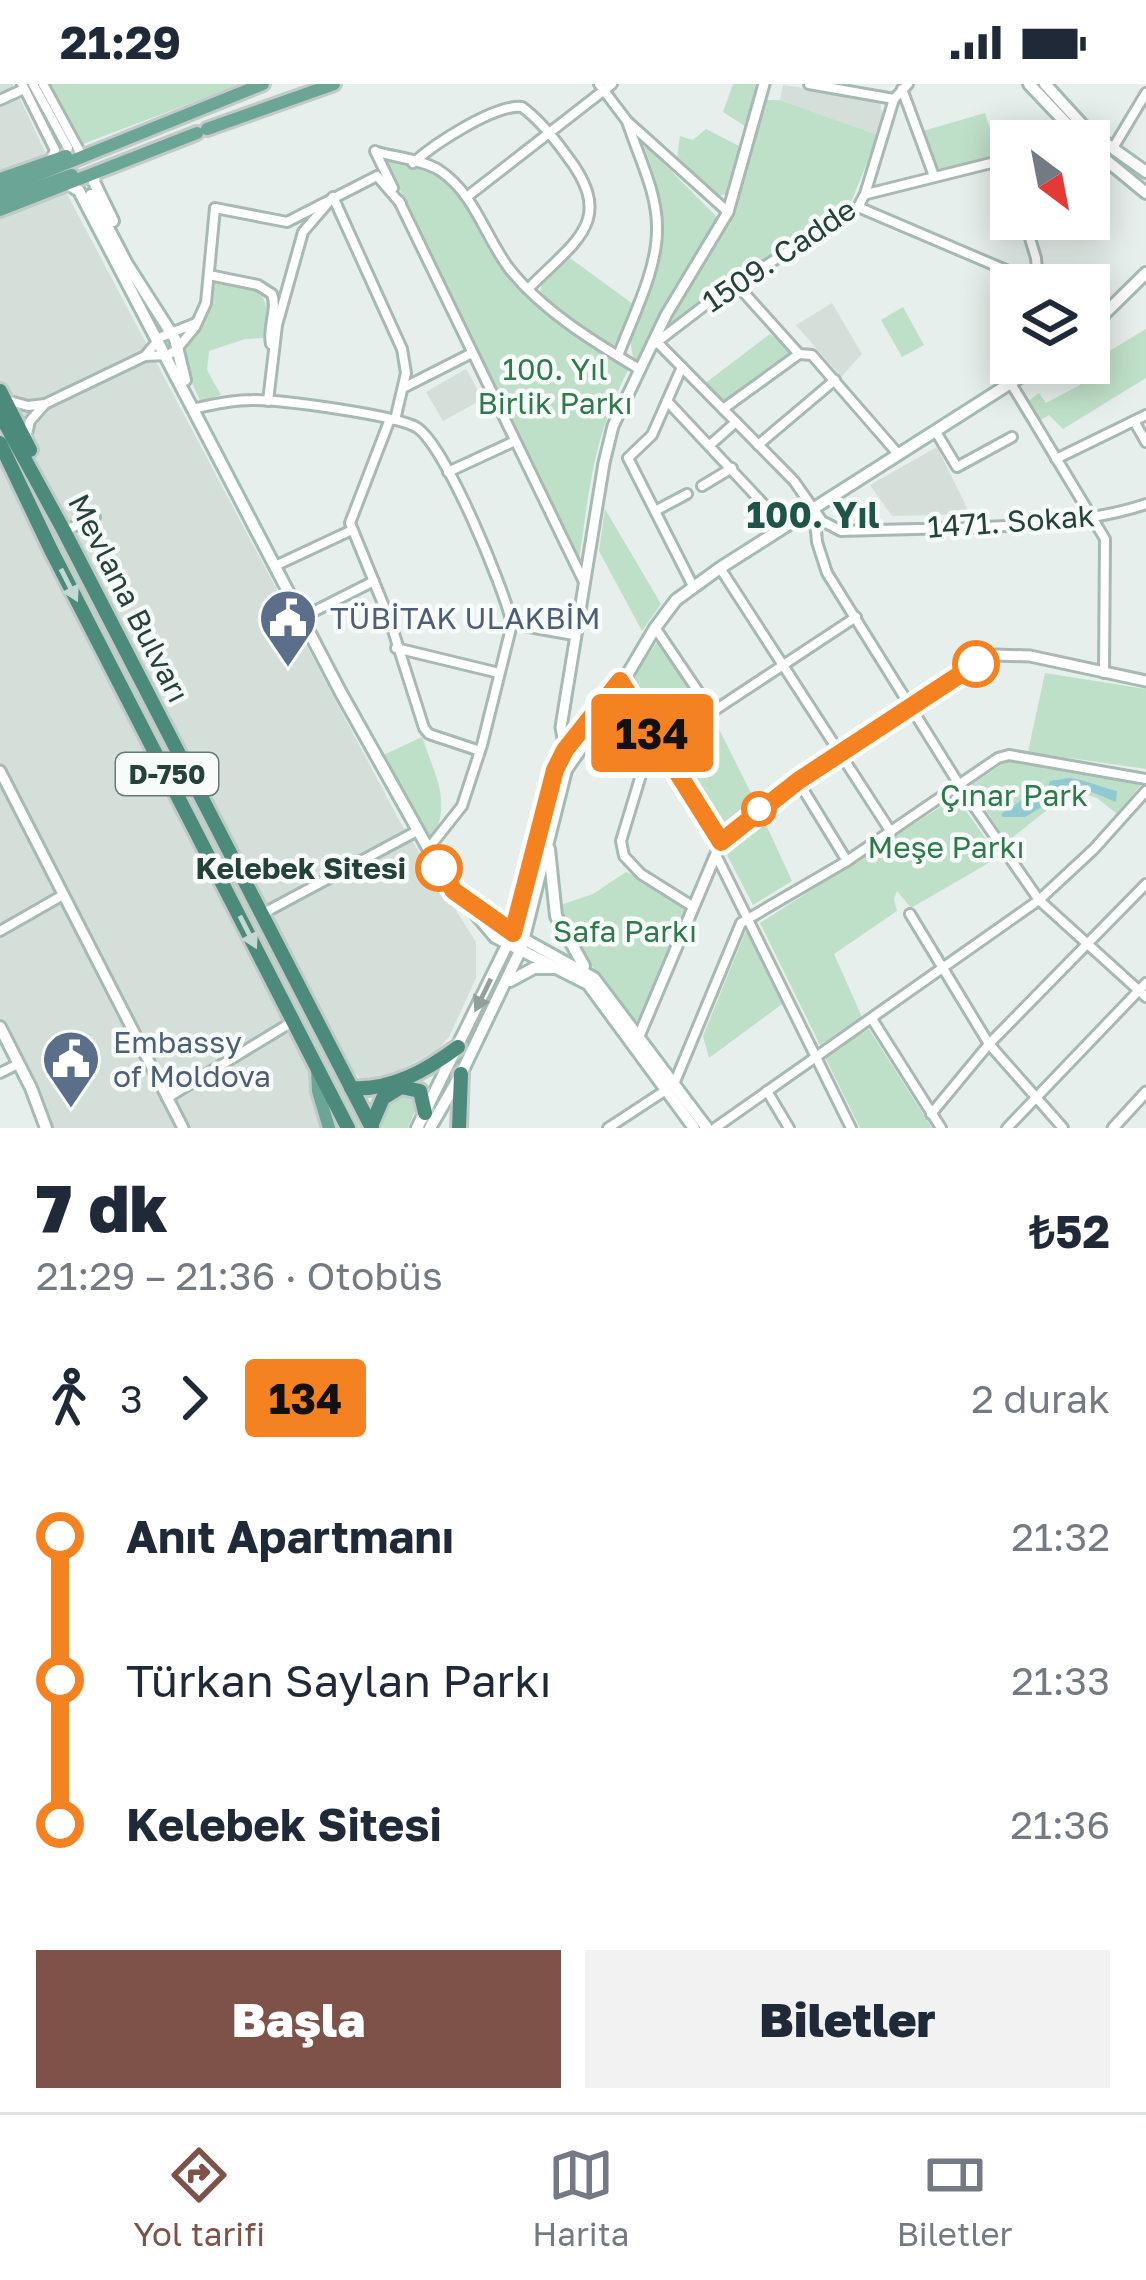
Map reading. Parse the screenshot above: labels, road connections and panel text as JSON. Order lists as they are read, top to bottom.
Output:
{
  "streets": {
    "highway": ["Mevlana Bulvarı", "D-750"],
    "street": ["1509. Cadde", "1471. Sokak"]
  },
  "districts": ["100. Yıl"],
  "parks": [
    "100. Yıl Birlik Parkı",
    "Çınar Park",
    "Meşe Parkı",
    "Safa Parkı"
  ],
  "places": {
    "public building": ["TÜBİTAK ULAKBİM", "Embassy of Moldova"],
    "other": ["Kelebek Sitesi"]
  },
  "lines": ["bus line 134"],
  "north": "bottom right",
  "page": {
    "status": "21:29",
    "on_map": "134",
    "heading": ["7 dk", "21:29 – 21:36 · Otobüs", "₺52"],
    "legs": ["3", "134", "2 durak"],
    "list": [
      {
        "name": "Anıt Apartmanı",
        "value": "21:32"
      },
      {
        "name": "Türkan Saylan Parkı",
        "value": "21:33"
      },
      {
        "name": "Kelebek Sitesi",
        "value": "21:36"
      }
    ],
    "buttons": ["Başla", "Biletler"],
    "tabs": ["Yol tarifi", "Harita", "Biletler"]
  }
}
